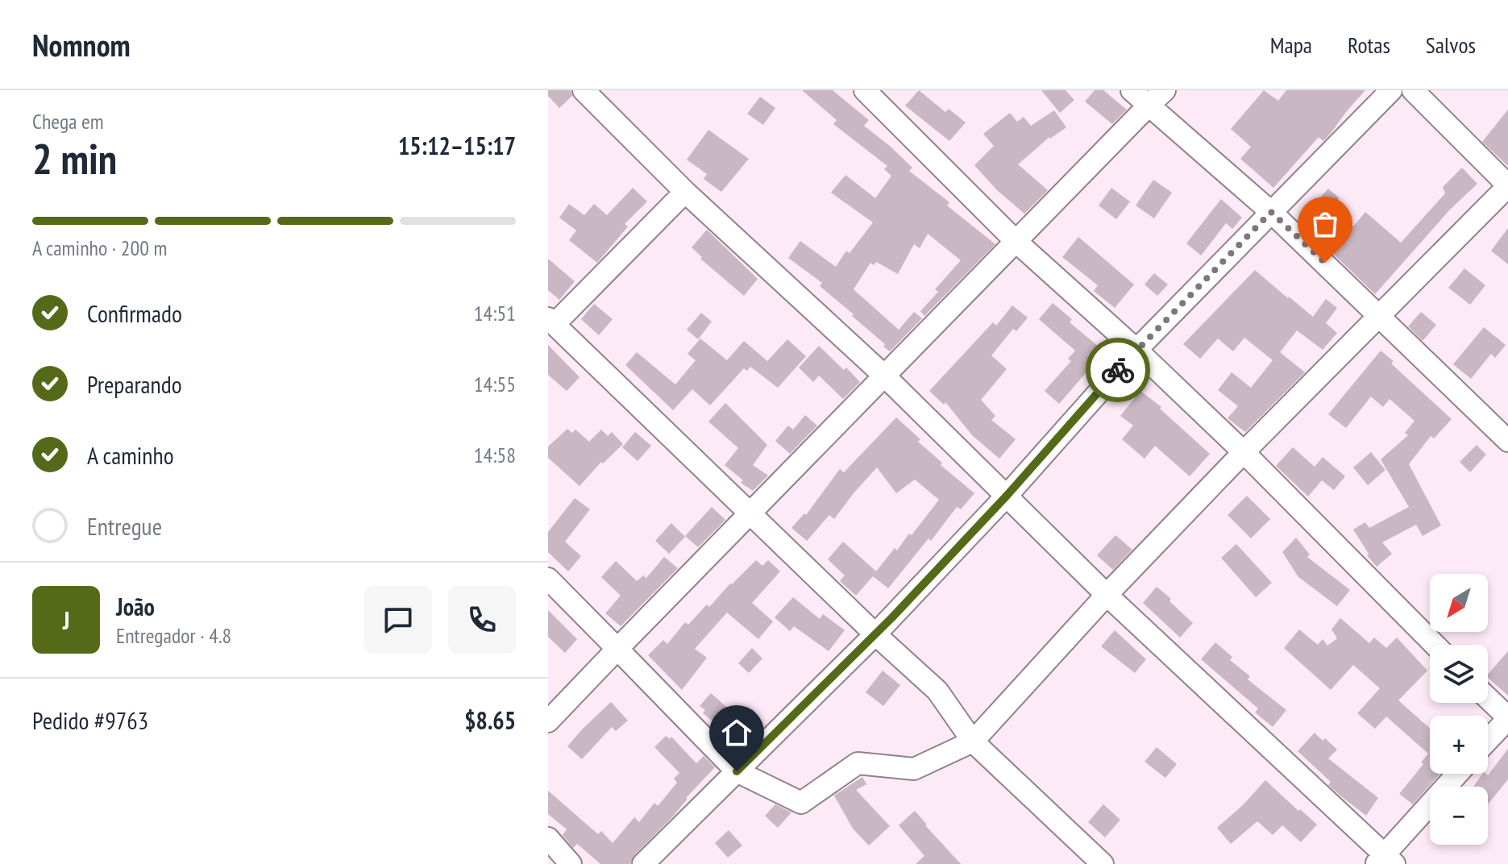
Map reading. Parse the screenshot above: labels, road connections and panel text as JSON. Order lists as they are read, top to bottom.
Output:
{
  "north": "bottom left",
  "page": {
    "header": "Nomnom",
    "nav": ["Mapa", "Rotas", "Salvos"],
    "heading": ["2 min", "Chega em", "15:12–15:17"],
    "panel": [
      "João",
      "Entregador · 4.8",
      "Pedido #9763",
      "$8.65"
    ],
    "bar": "A caminho · 200 m",
    "list": [
      ["Confirmado", "14:51"],
      ["Preparando", "14:55"],
      ["A caminho", "14:58"],
      "Entregue"
    ],
    "map_buttons": ["+", "−"],
    "round": "J"
  }
}
